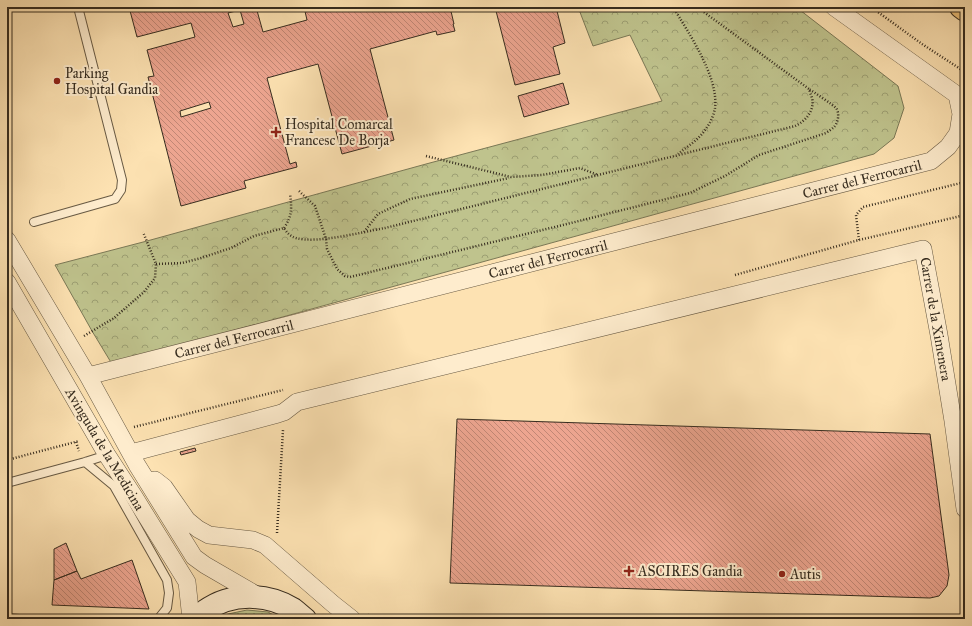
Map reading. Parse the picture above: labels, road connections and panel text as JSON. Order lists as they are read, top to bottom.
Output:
{
  "streets": {
    "street": ["Carrer del Ferrocarril", "Carrer de la Ximenera", "Avinguda de la Medicina"]
  },
  "crossings": [
    ["Carrer del Ferrocarril", "Avinguda de la Medicina"]
  ],
  "places": {
    "other": ["Parking Hospital Gandia", "Autis"],
    "health": ["Hospital Comarcal Francesc De Borja", "ASCIRES Gandia"]
  }
}
